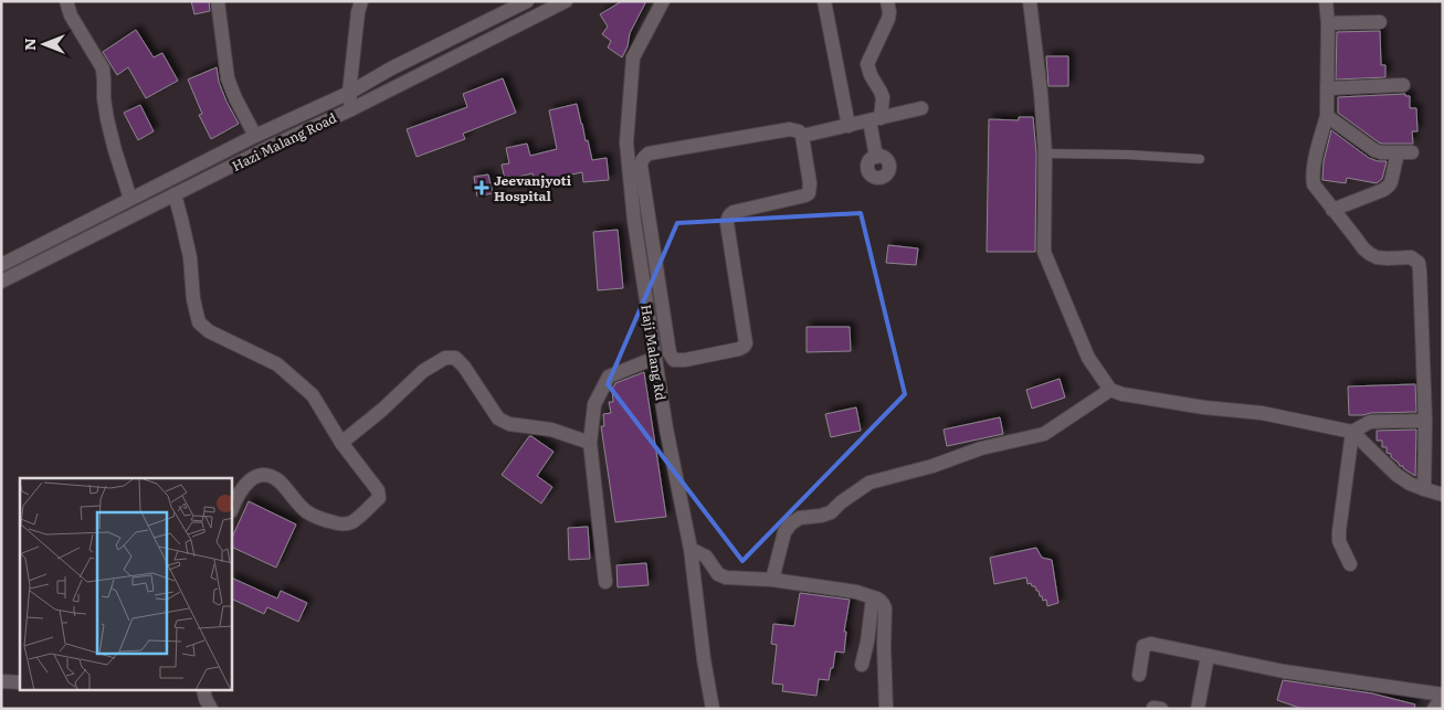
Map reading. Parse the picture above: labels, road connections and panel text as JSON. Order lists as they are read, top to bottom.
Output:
{
  "streets": {
    "street": ["Hazi Malang Road", "Haji Malang Rd"]
  },
  "places": {
    "health": ["Jeevanjyoti Hospital"]
  },
  "north": "left"
}
